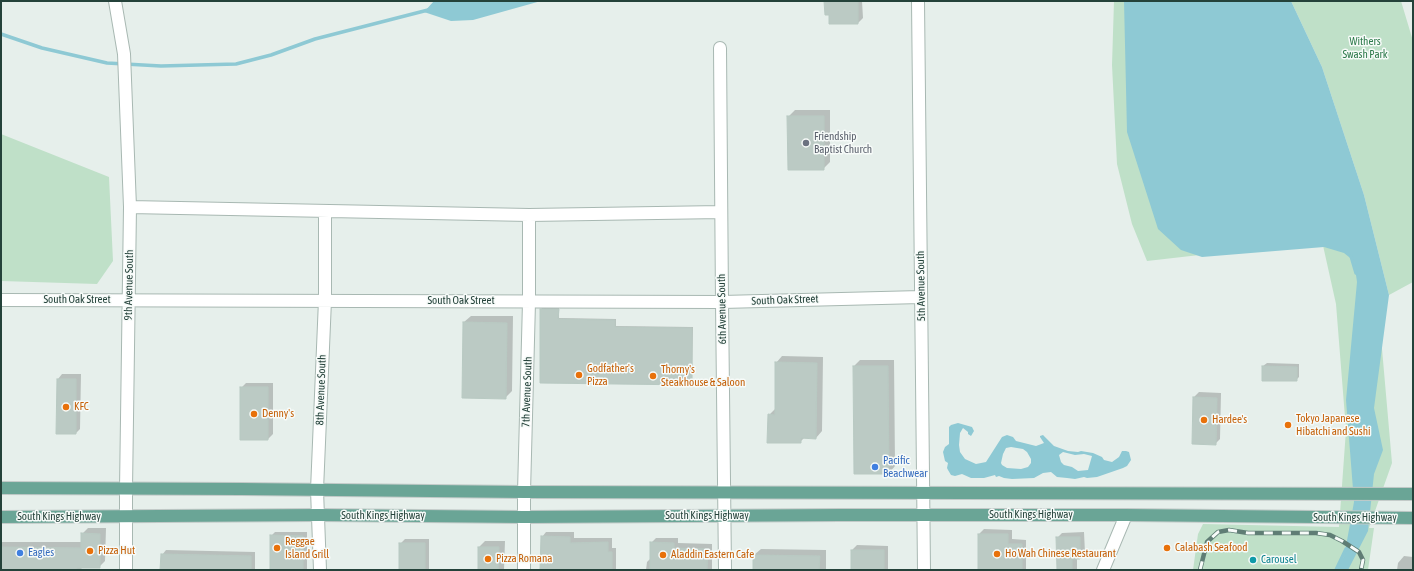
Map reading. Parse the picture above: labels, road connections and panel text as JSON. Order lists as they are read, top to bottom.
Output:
{
  "streets": {
    "main road": ["South Kings Highway"],
    "street": [
      "9th Avenue South",
      "5th Avenue South",
      "South Oak Street",
      "6th Avenue South",
      "8th Avenue South",
      "7th Avenue South"
    ]
  },
  "crossings": [
    ["9th Avenue South", "South Oak Street"],
    ["9th Avenue South", "South Kings Highway"],
    ["5th Avenue South", "South Oak Street"],
    ["5th Avenue South", "South Kings Highway"],
    ["South Oak Street", "6th Avenue South"],
    ["South Oak Street", "8th Avenue South"],
    ["South Oak Street", "7th Avenue South"],
    ["6th Avenue South", "South Kings Highway"],
    ["8th Avenue South", "South Kings Highway"],
    ["7th Avenue South", "South Kings Highway"]
  ],
  "parks": ["Withers Swash Park"],
  "places": [
    "Friendship Baptist Church",
    "Godfather's Pizza",
    "Thorny's Steakhouse & Saloon",
    "KFC",
    "Denny's",
    "Hardee's",
    "Tokyo Japanese Hibatchi and Sushi",
    "Pacific Beachwear",
    "Reggae Island Grill",
    "Calabash Seafood",
    "Pizza Hut",
    "Eagles",
    "Ho Wah Chinese Restaurant",
    "Aladdin Eastern Cafe",
    "Pizza Romana",
    "Carousel"
  ]
}
